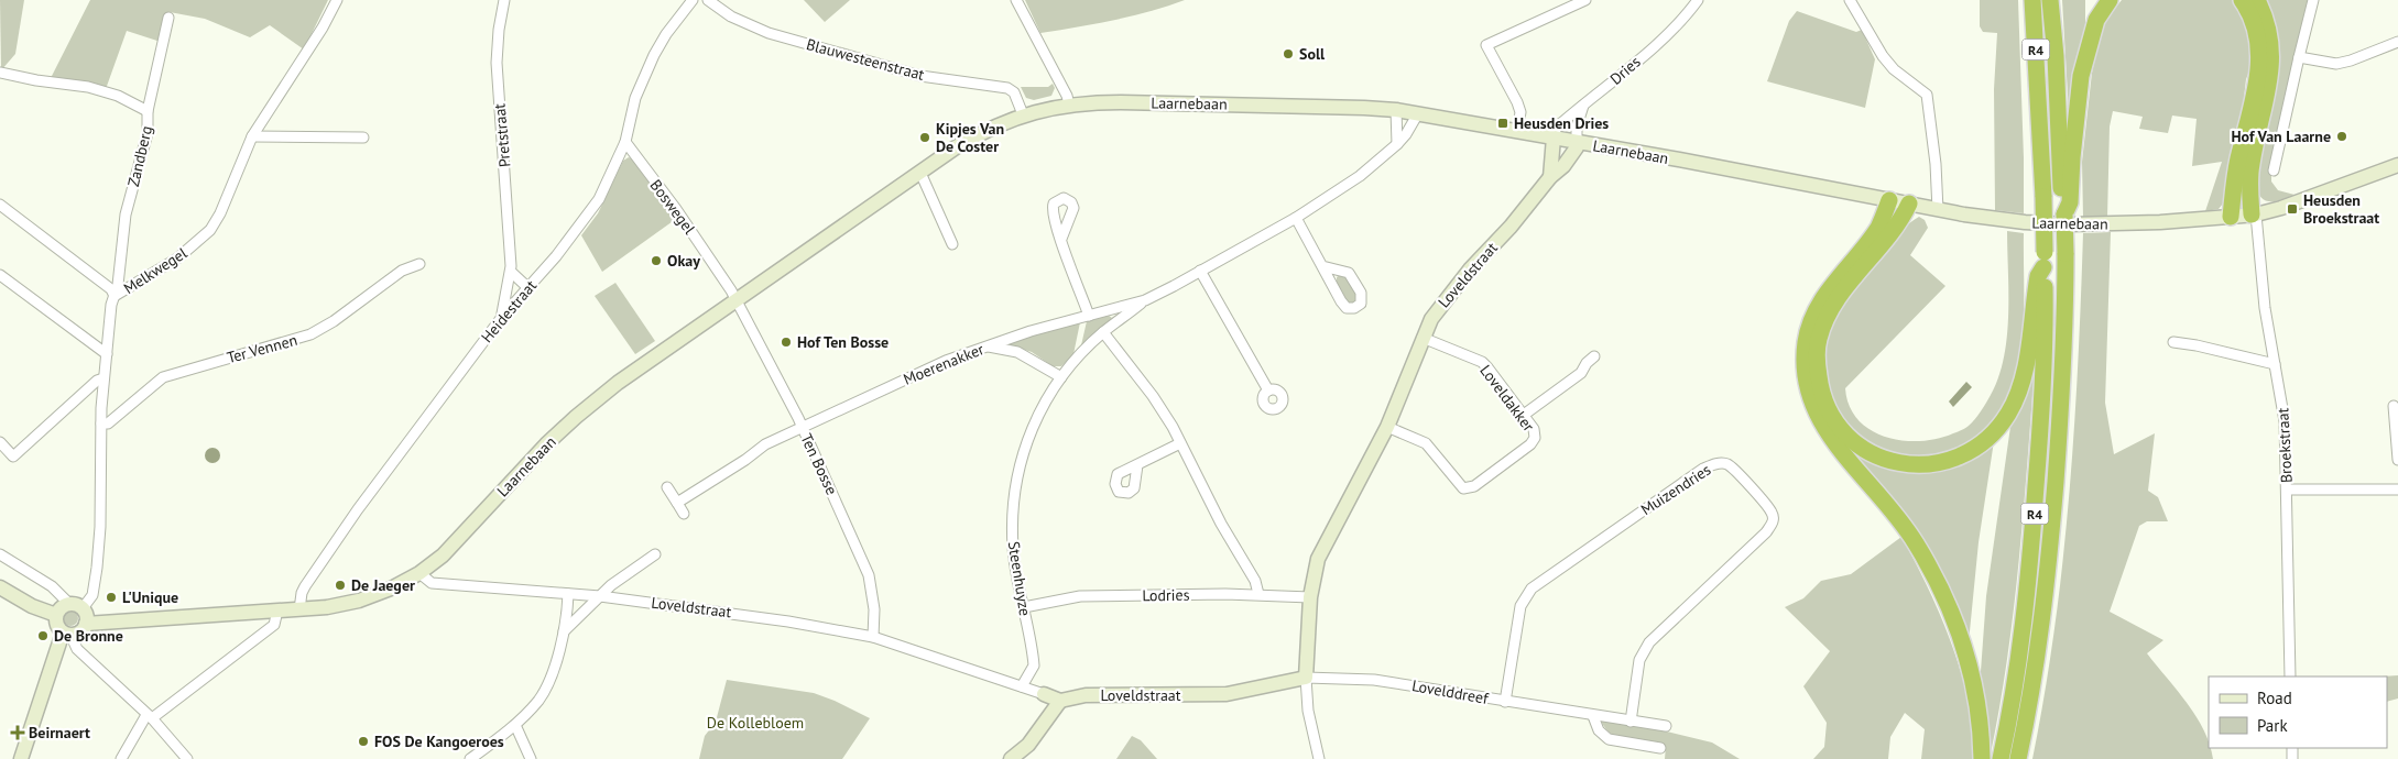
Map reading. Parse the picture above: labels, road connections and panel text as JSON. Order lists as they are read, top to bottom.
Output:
{
  "streets": {
    "highway": ["R4"],
    "street": [
      "Blauwesteenstraat",
      "Dries",
      "Laarnebaan",
      "Pretstraat",
      "Zandberg",
      "Boswegel",
      "Melkwegel",
      "Loveldstraat",
      "Heidestraat",
      "Ter Vennen",
      "Moerenakker",
      "Loveldakker",
      "Broekstraat",
      "Ten Bosse",
      "Muizendries",
      "Steenhuyze",
      "Lodries",
      "Lovelddreef"
    ]
  },
  "crossings": [
    ["Blauwesteenstraat", "Laarnebaan"],
    ["Dries", "Laarnebaan"],
    ["Laarnebaan", "Boswegel"],
    ["Laarnebaan", "Melkwegel"],
    ["Laarnebaan", "Loveldstraat"],
    ["Laarnebaan", "Heidestraat"],
    ["Laarnebaan", "Moerenakker"],
    ["Laarnebaan", "Broekstraat"],
    ["Laarnebaan", "Ten Bosse"],
    ["Pretstraat", "Heidestraat"],
    ["Zandberg", "Melkwegel"],
    ["Boswegel", "Heidestraat"],
    ["Boswegel", "Ten Bosse"],
    ["Melkwegel", "Ter Vennen"],
    ["Loveldstraat", "Loveldakker"],
    ["Loveldstraat", "Ten Bosse"],
    ["Loveldstraat", "Steenhuyze"],
    ["Loveldstraat", "Lodries"],
    ["Loveldstraat", "Lovelddreef"],
    ["Moerenakker", "Ten Bosse"],
    ["Moerenakker", "Steenhuyze"],
    ["Muizendries", "Lovelddreef"],
    ["Steenhuyze", "Lodries"]
  ],
  "parks": ["De Kollebloem"],
  "places": {
    "other": [
      "Soll",
      "Hof Van Laarne",
      "Kipjes Van De Coster",
      "Okay",
      "Hof Ten Bosse",
      "De Jaeger",
      "L'Unique",
      "De Bronne",
      "FOS De Kangoeroes"
    ],
    "transit": ["Heusden Dries", "Heusden Broekstraat"],
    "health": ["Beirnaert"]
  },
  "legend": ["Road", "Park"]
}
